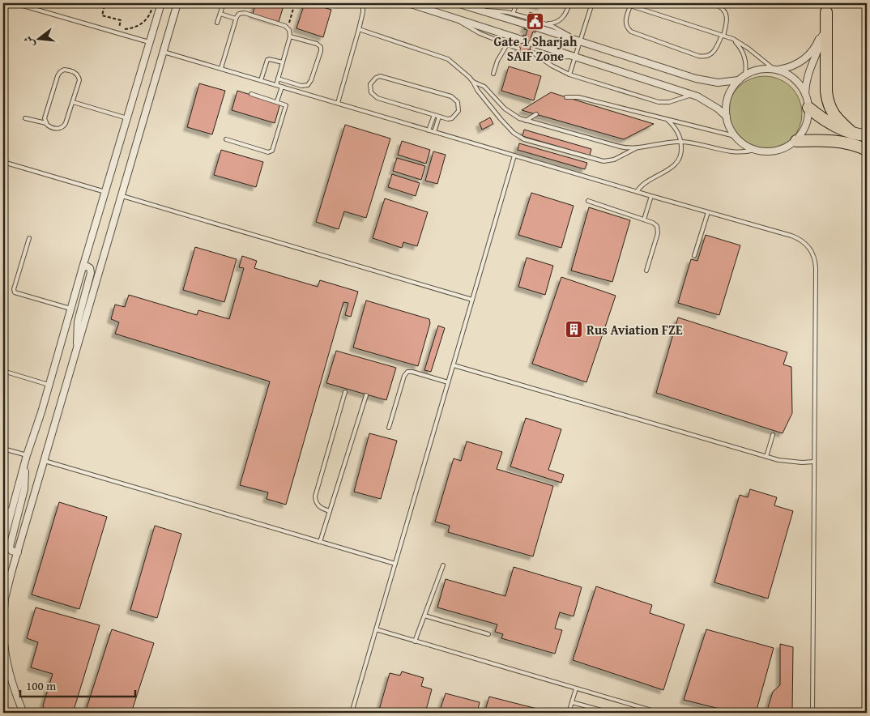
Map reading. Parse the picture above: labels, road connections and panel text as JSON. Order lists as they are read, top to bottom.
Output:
{
  "places": {
    "public building": ["Gate 1 Sharjah SAIF Zone"],
    "building": ["Rus Aviation FZE"]
  },
  "scale_bar": "100 m",
  "north": "left"
}
